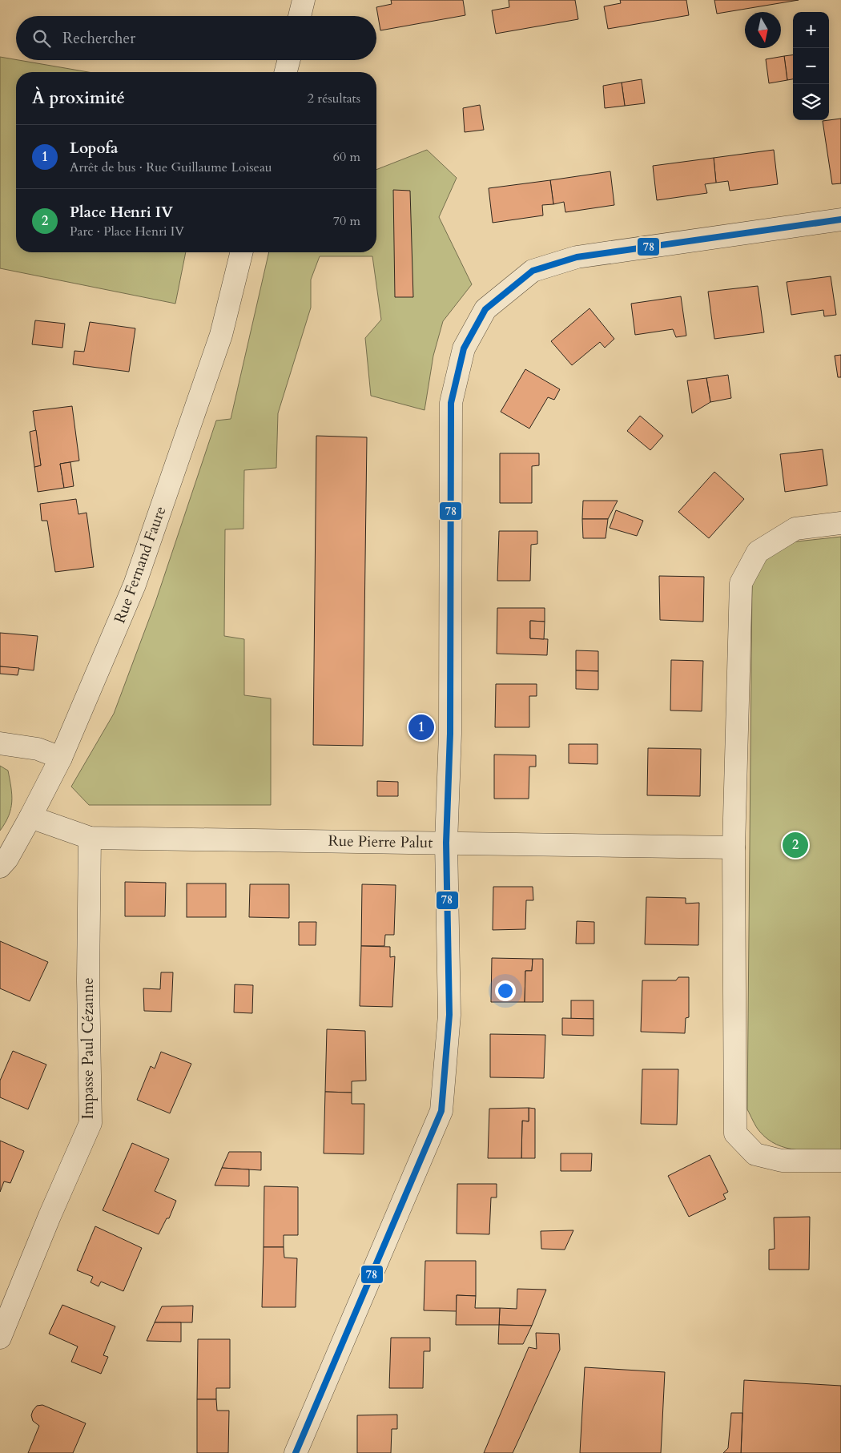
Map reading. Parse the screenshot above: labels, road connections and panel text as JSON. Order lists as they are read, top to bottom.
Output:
{
  "streets": {
    "street": ["Rue Fernand Faure", "Rue Pierre Palut", "Impasse Paul Cézanne"]
  },
  "crossings": [
    ["Rue Fernand Faure", "Rue Pierre Palut"],
    ["Rue Pierre Palut", "Impasse Paul Cézanne"]
  ],
  "lines": ["transit line 78"],
  "north": "bottom",
  "page": {
    "map_buttons": ["+", "−"],
    "search": "Rechercher",
    "heading": ["À proximité", "2 résultats"],
    "list": [
      {
        "mark": "1",
        "name": "Lopofa",
        "note": "Arrêt de bus · Rue Guillaume Loiseau",
        "value": "60 m"
      },
      {
        "mark": "2",
        "name": "Place Henri IV",
        "note": "Parc · Place Henri IV",
        "value": "70 m"
      }
    ],
    "pins": ["1", "2"]
  }
}
